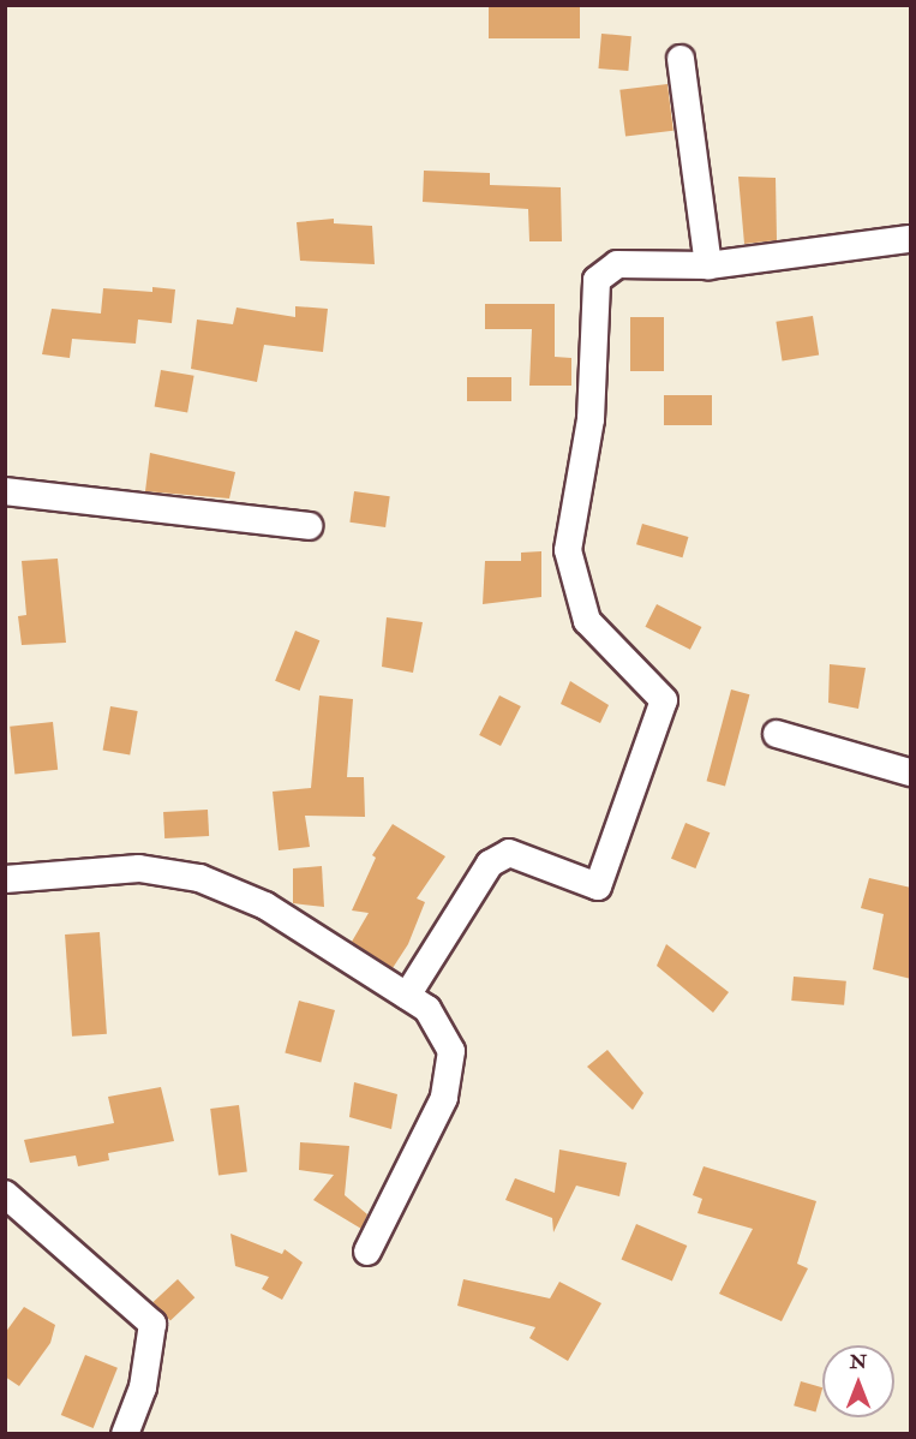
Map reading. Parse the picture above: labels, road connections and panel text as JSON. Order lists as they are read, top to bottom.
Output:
{
  "north": "top"
}
